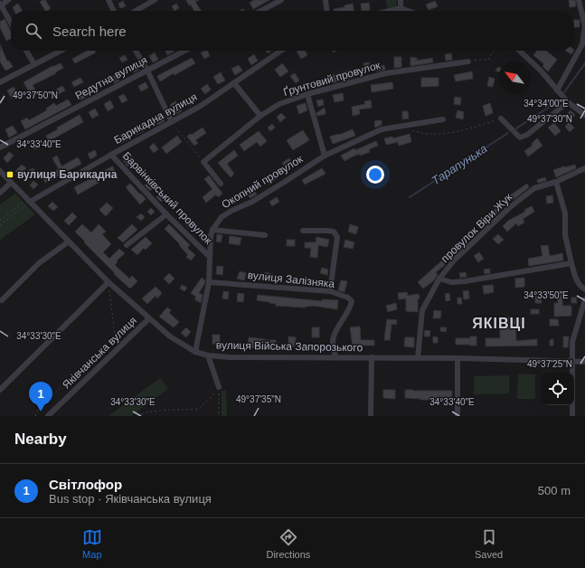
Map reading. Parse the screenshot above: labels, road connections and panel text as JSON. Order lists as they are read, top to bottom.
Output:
{
  "streets": {
    "street": [
      "Редутна вулиця",
      "Ґрунтовий провулок",
      "Барикадна вулиця",
      "Окопний провулок",
      "Барвінківський провулок",
      "провулок Віри Жук",
      "вулиця Залізняка",
      "вулиця Війська Запорозького",
      "Яківчанська вулиця"
    ]
  },
  "crossings": [
    ["Барикадна вулиця", "Барвінківський провулок"],
    ["Барикадна вулиця", "вулиця Війська Запорозького"],
    ["Окопний провулок", "Барвінківський провулок"],
    ["Окопний провулок", "вулиця Залізняка"],
    ["Окопний провулок", "вулиця Війська Запорозького"],
    ["провулок Віри Жук", "вулиця Війська Запорозького"],
    ["вулиця Залізняка", "вулиця Війська Запорозького"],
    ["вулиця Війська Запорозького", "Яківчанська вулиця"]
  ],
  "districts": ["ЯКІВЦІ"],
  "water": ["Тарапунька"],
  "places": {
    "transit": ["вулиця Барикадна"]
  },
  "north": "top left",
  "page": {
    "search": "Search here",
    "pins": "1",
    "heading": "Nearby",
    "list": [
      {
        "mark": "1",
        "name": "Світлофор",
        "note": "Bus stop · Яківчанська вулиця",
        "value": "500 m"
      }
    ],
    "nav": ["Map", "Directions", "Saved"]
  },
  "coordinates": [
    "49°37'50\"N",
    "34°34'00\"E",
    "49°37'30\"N",
    "34°33'40\"E",
    "34°33'50\"E",
    "34°33'30\"E",
    "49°37'25\"N",
    "49°37'35\"N"
  ]
}
